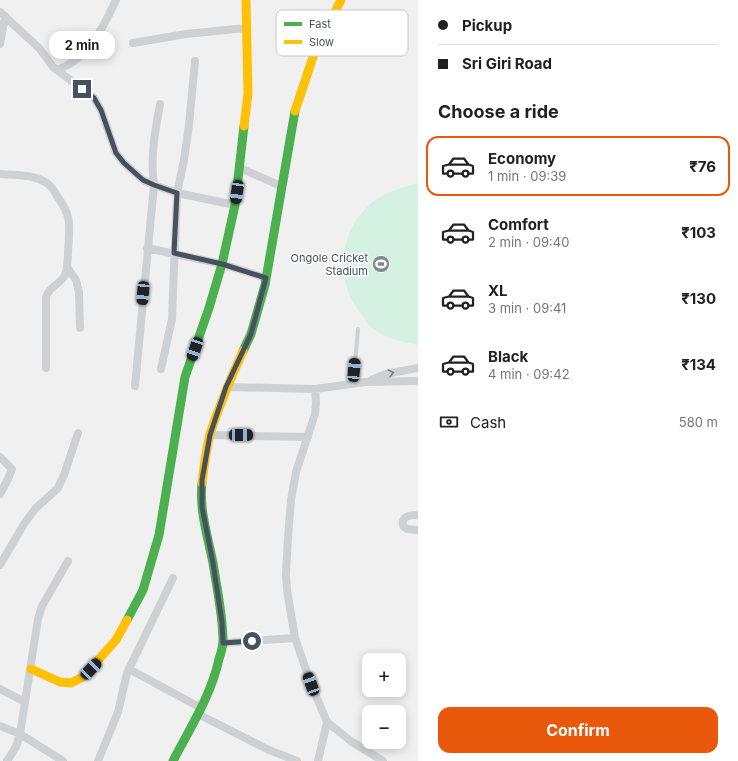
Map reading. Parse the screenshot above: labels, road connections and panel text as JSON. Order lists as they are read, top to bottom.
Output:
{
  "places": {
    "sports": ["Ongole Cricket Stadium"]
  },
  "legend": ["Fast", "Slow"],
  "page": {
    "banner": ["Pickup", "Sri Giri Road"],
    "bubble": "2 min",
    "heading": "Choose a ride",
    "list": [
      {
        "name": "Economy",
        "note": "1 min · 09:39",
        "value": "₹76"
      },
      {
        "name": "Comfort",
        "note": "2 min · 09:40",
        "value": "₹103"
      },
      {
        "name": "XL",
        "note": "3 min · 09:41",
        "value": "₹130"
      },
      {
        "name": "Black",
        "note": "4 min · 09:42",
        "value": "₹134"
      }
    ],
    "pay": ["Cash", "580 m"],
    "map_buttons": ["+", "−"],
    "buttons": "Confirm"
  }
}
